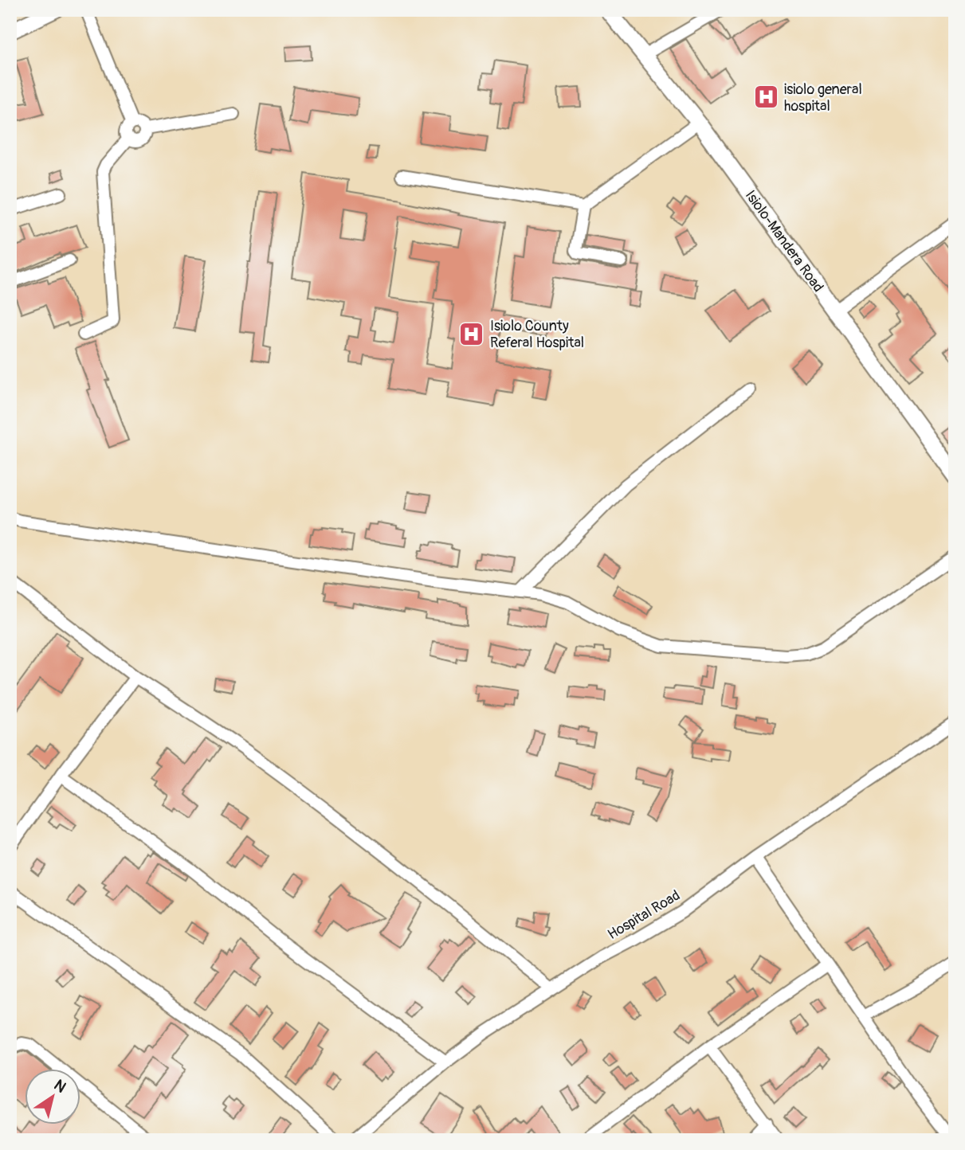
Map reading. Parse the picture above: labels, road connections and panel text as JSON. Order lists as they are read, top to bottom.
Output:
{
  "streets": {
    "highway": ["Isiolo-Mandera Road"],
    "street": ["Hospital Road"]
  },
  "places": {
    "hospital": ["isiolo general hospital", "Isiolo County Referal Hospital"]
  },
  "north": "top right"
}
